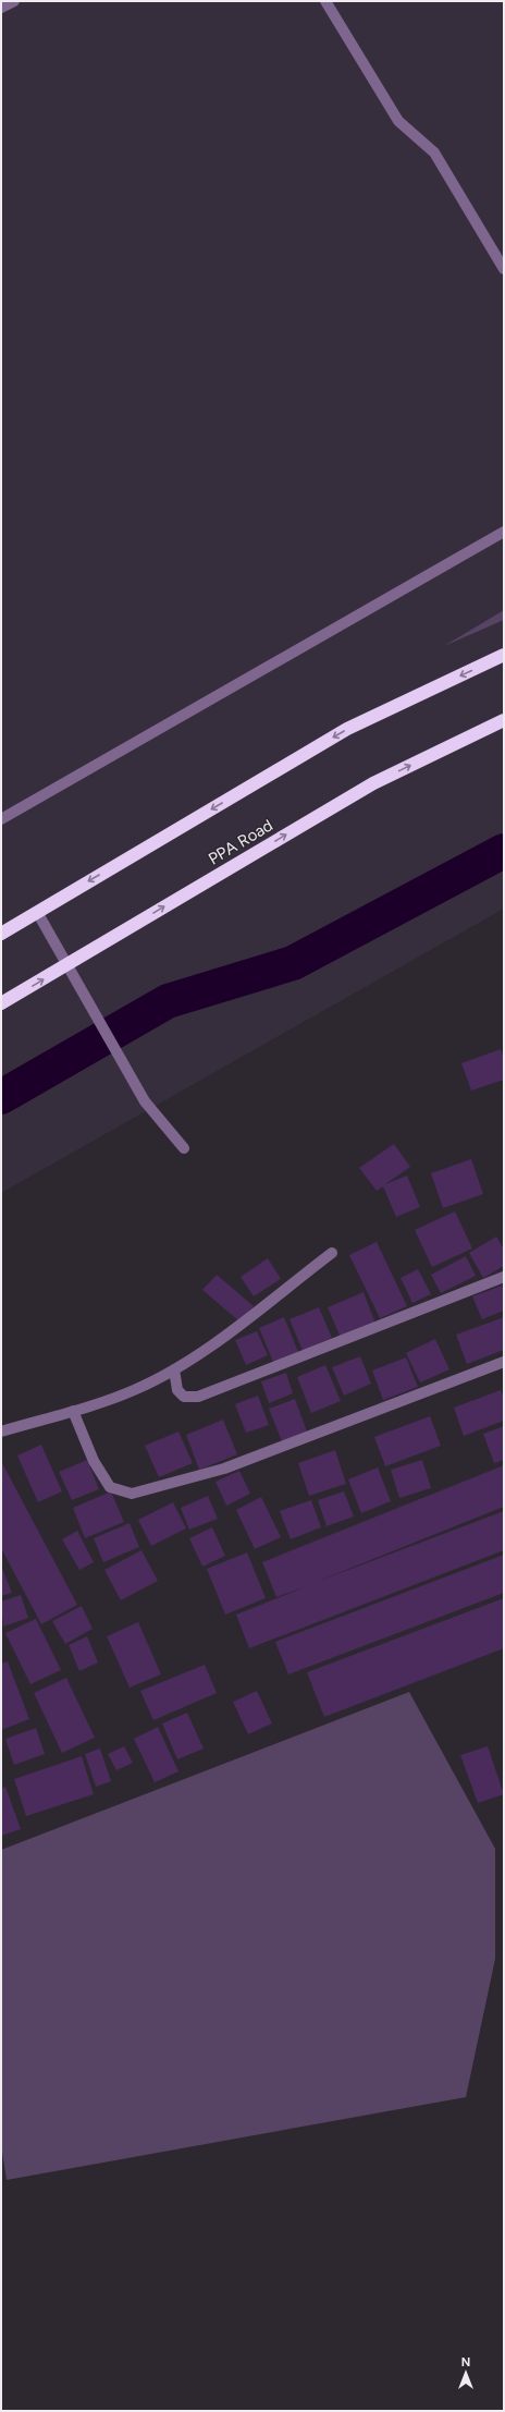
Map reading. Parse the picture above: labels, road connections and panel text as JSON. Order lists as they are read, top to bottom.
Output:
{
  "streets": {
    "highway": ["PPA Road"]
  },
  "north": "top"
}
